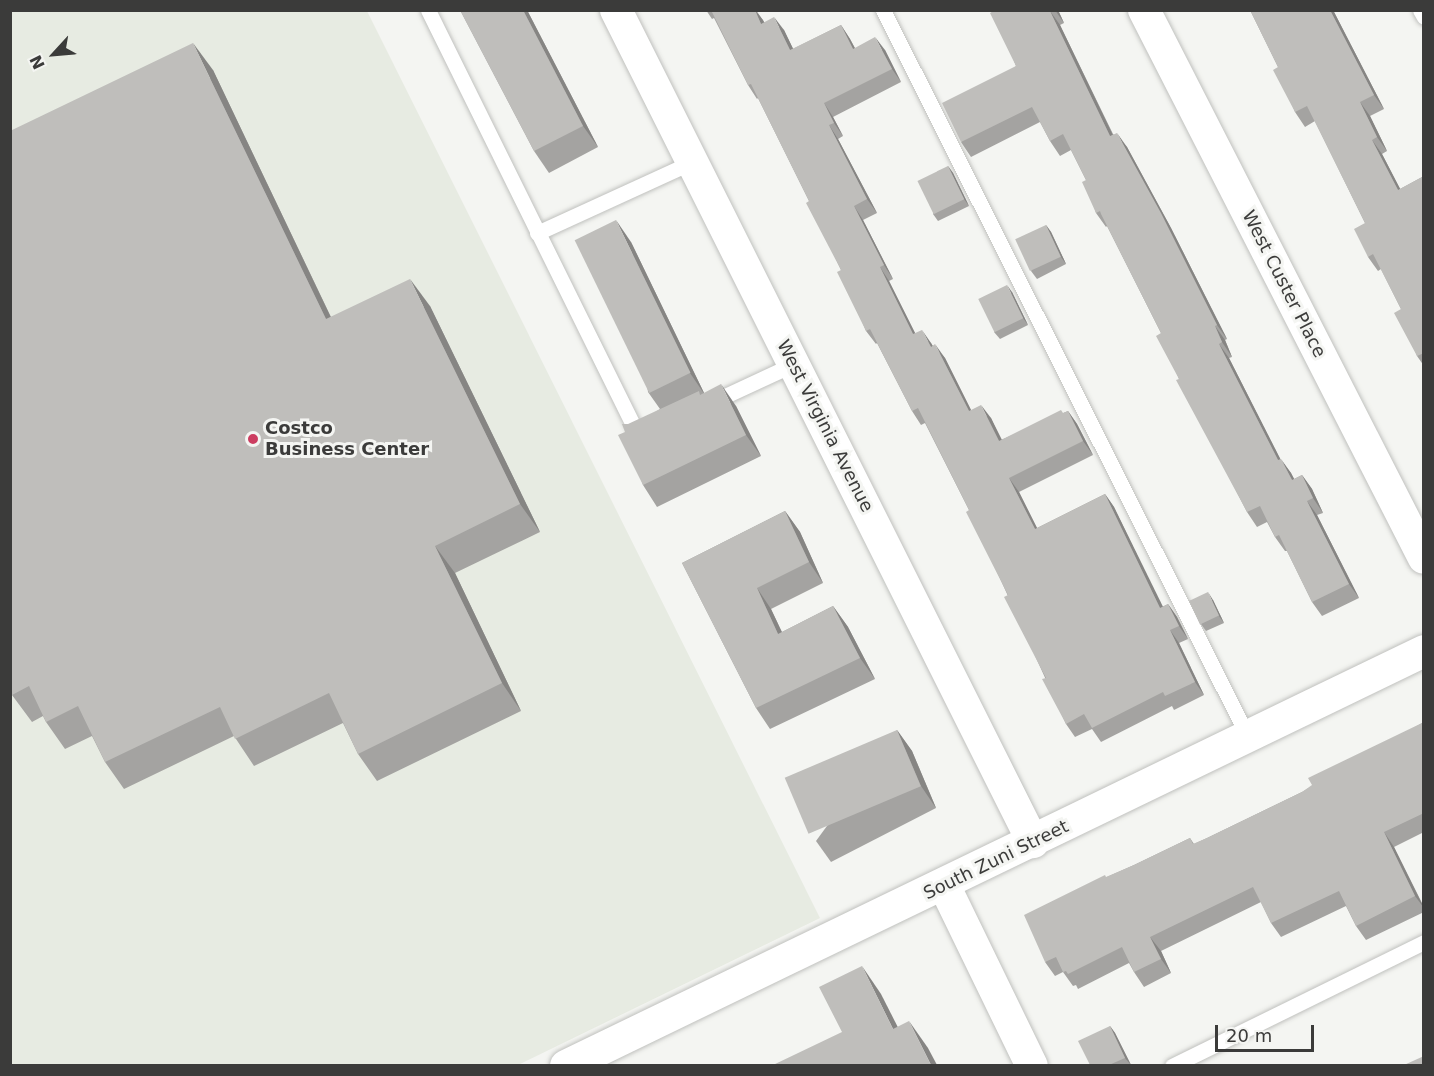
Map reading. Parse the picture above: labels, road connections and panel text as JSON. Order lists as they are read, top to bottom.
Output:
{
  "streets": {
    "street": ["West Custer Place", "West Virginia Avenue", "South Zuni Street"]
  },
  "crossings": [
    ["West Virginia Avenue", "South Zuni Street"]
  ],
  "places": ["Costco Business Center"],
  "scale_bar": "20 m",
  "north": "bottom left"
}
